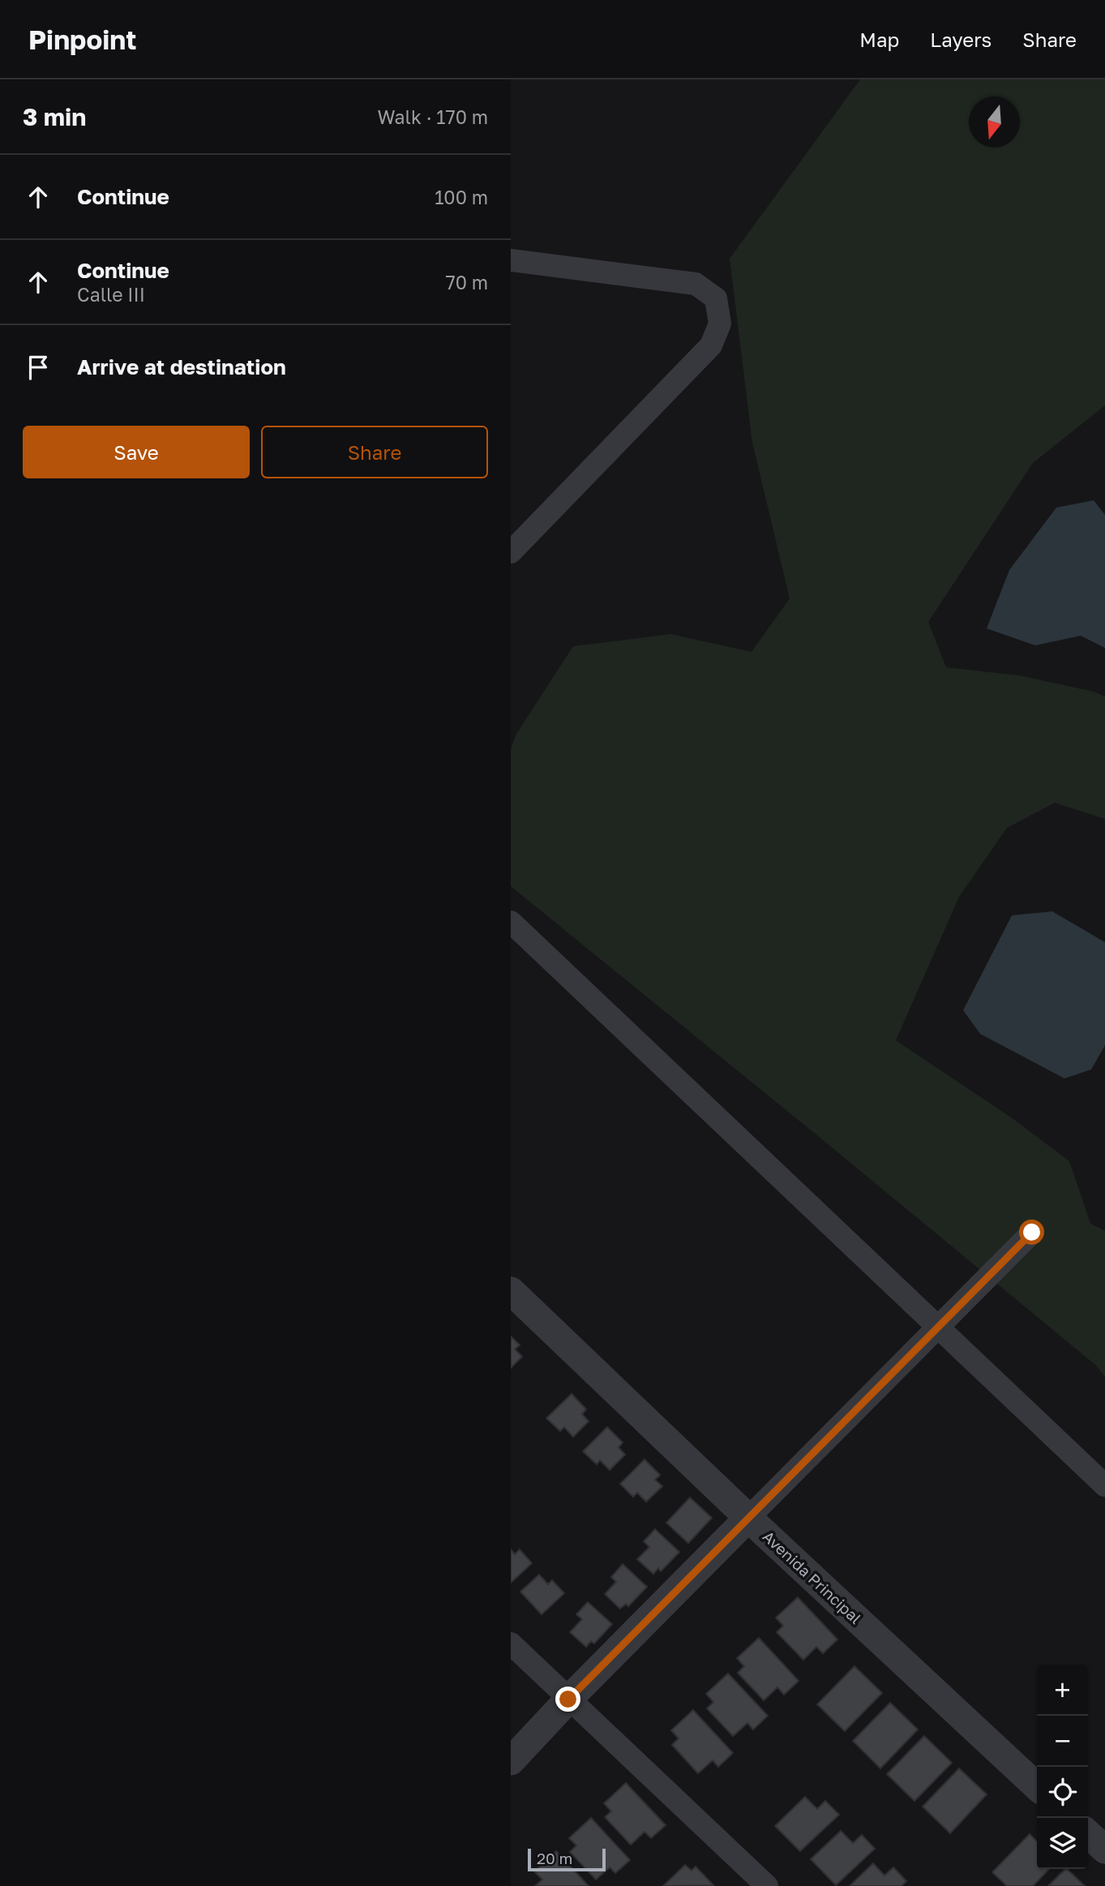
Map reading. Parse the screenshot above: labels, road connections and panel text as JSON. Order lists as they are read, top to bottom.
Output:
{
  "streets": {
    "street": ["Avenida Principal"]
  },
  "scale_bar": "20 m",
  "north": "bottom",
  "page": {
    "header": "Pinpoint",
    "nav": ["Map", "Layers", "Share"],
    "heading": ["3 min", "Walk · 170 m"],
    "list": [
      ["Continue", "100 m"],
      ["Continue", "Calle III", "70 m"],
      "Arrive at destination"
    ],
    "buttons": ["Save", "Share"],
    "map_buttons": ["+", "−"],
    "scale": "20 m"
  }
}
